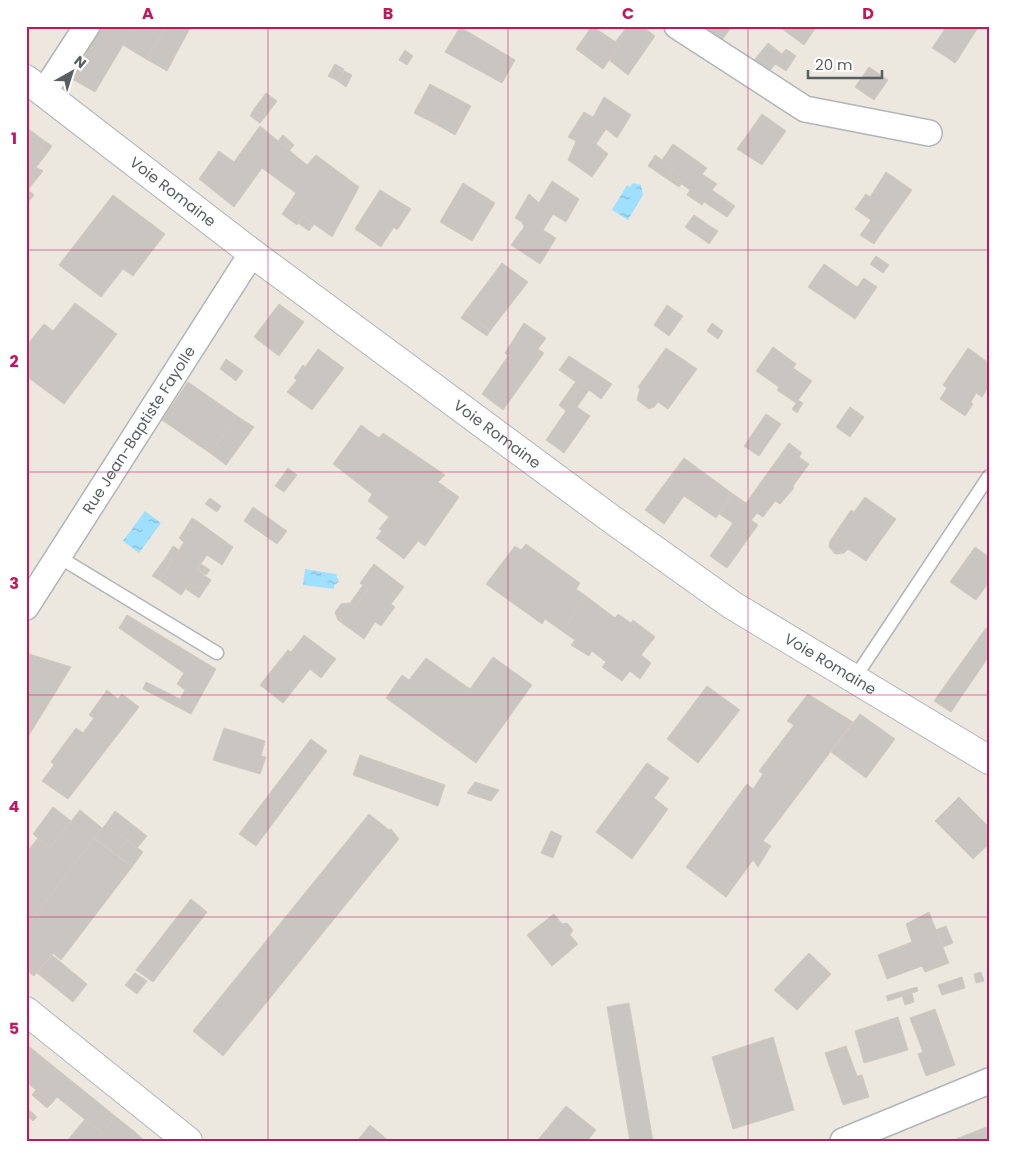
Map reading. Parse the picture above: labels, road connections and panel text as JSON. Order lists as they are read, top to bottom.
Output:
{
  "streets": {
    "street": ["Voie Romaine", "Rue Jean-Baptiste Fayolle"]
  },
  "crossings": [
    ["Voie Romaine", "Rue Jean-Baptiste Fayolle"]
  ],
  "scale_bar": "20 m",
  "north": "top right",
  "grid": {
    "columns": [
      "A",
      "B",
      "C",
      "D"
    ],
    "rows": [
      "1",
      "2",
      "3",
      "4",
      "5"
    ]
  }
}
